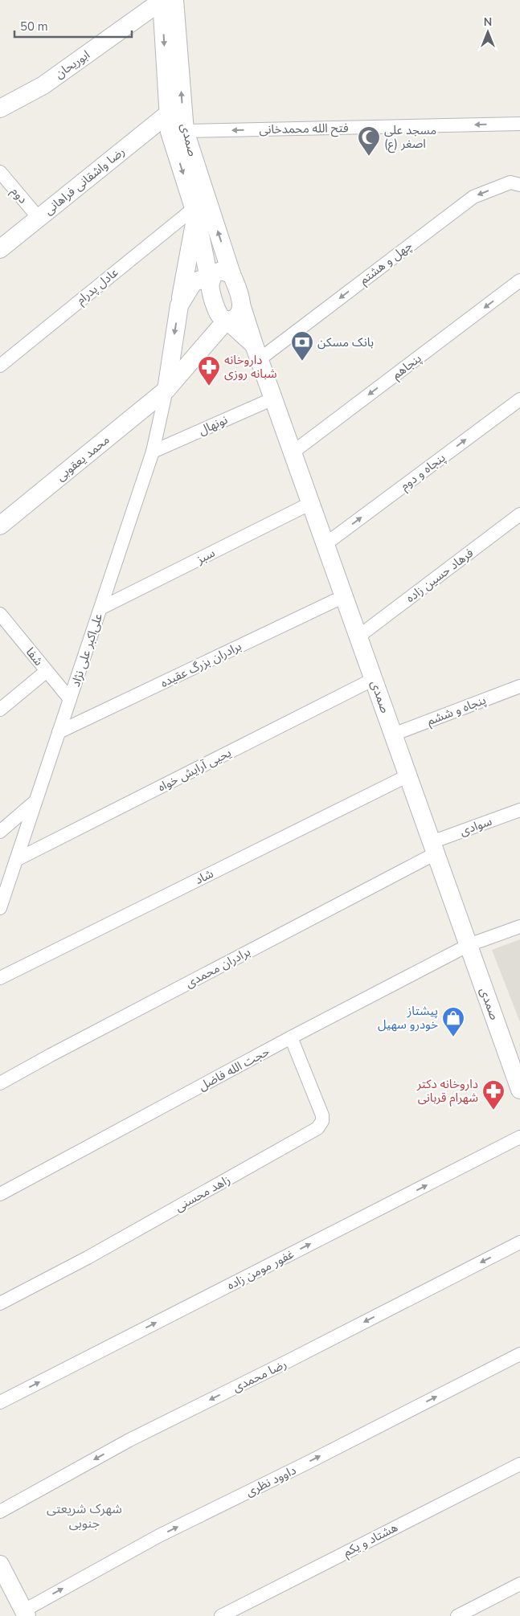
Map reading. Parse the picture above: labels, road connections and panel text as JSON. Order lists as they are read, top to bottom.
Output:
{
  "streets": {
    "main road": [
      "ابوریحان",
      "صمدی",
      "رضا واشقانی فراهانی",
      "محمد یعقوبی",
      "علی‌اکبر علی نژاد"
    ],
    "street": [
      "فتح الله محمدخانی",
      "دوم",
      "چهل و هشتم",
      "عادل پدرام",
      "پنجاهم",
      "نونهال",
      "پنجاه و دوم",
      "سبز",
      "فرهاد حسین زاده",
      "شفا",
      "برادران بزرگ عقیده",
      "پنجاه و ششم",
      "یحیی آرایش خواه",
      "سوادی",
      "شاد",
      "برادران محمدی",
      "حجت الله فاضل",
      "زاهد محسنی",
      "غفور مومن زاده",
      "رضا محمدی",
      "داوود نظری",
      "هشتاد و یکم"
    ]
  },
  "crossings": [
    ["ابوریحان", "صمدی"],
    ["فتح الله محمدخانی", "صمدی"],
    ["صمدی", "رضا واشقانی فراهانی"],
    ["صمدی", "چهل و هشتم"],
    ["صمدی", "عادل پدرام"],
    ["صمدی", "پنجاهم"],
    ["صمدی", "نونهال"],
    ["صمدی", "پنجاه و دوم"],
    ["صمدی", "سبز"],
    ["صمدی", "فرهاد حسین زاده"],
    ["صمدی", "علی‌اکبر علی نژاد"],
    ["صمدی", "برادران بزرگ عقیده"],
    ["صمدی", "پنجاه و ششم"],
    ["صمدی", "یحیی آرایش خواه"],
    ["صمدی", "سوادی"],
    ["صمدی", "شاد"],
    ["صمدی", "برادران محمدی"],
    ["صمدی", "حجت الله فاضل"],
    ["رضا واشقانی فراهانی", "دوم"],
    ["نونهال", "علی‌اکبر علی نژاد"],
    ["محمد یعقوبی", "علی‌اکبر علی نژاد"],
    ["سبز", "علی‌اکبر علی نژاد"],
    ["علی‌اکبر علی نژاد", "شفا"],
    ["علی‌اکبر علی نژاد", "برادران بزرگ عقیده"],
    ["علی‌اکبر علی نژاد", "یحیی آرایش خواه"],
    ["سوادی", "برادران محمدی"],
    ["حجت الله فاضل", "زاهد محسنی"]
  ],
  "one_way": [
    "فتح الله محمدخانی",
    "چهل و هشتم",
    "پنجاهم",
    "پنجاه و دوم",
    "غفور مومن زاده",
    "رضا محمدی",
    "داوود نظری"
  ],
  "districts": ["شهرک شریعتی جنوبی"],
  "places": {
    "mosque": ["مسجد علی اصغر (ع)"],
    "bank": ["بانک مسکن"],
    "pharmacy": ["داروخانه شبانه روزی", "داروخانه دکتر شهرام قربانی"],
    "shop": ["پیشتاز خودرو سهیل"]
  },
  "scale_bar": "50 m",
  "north": "top"
}
